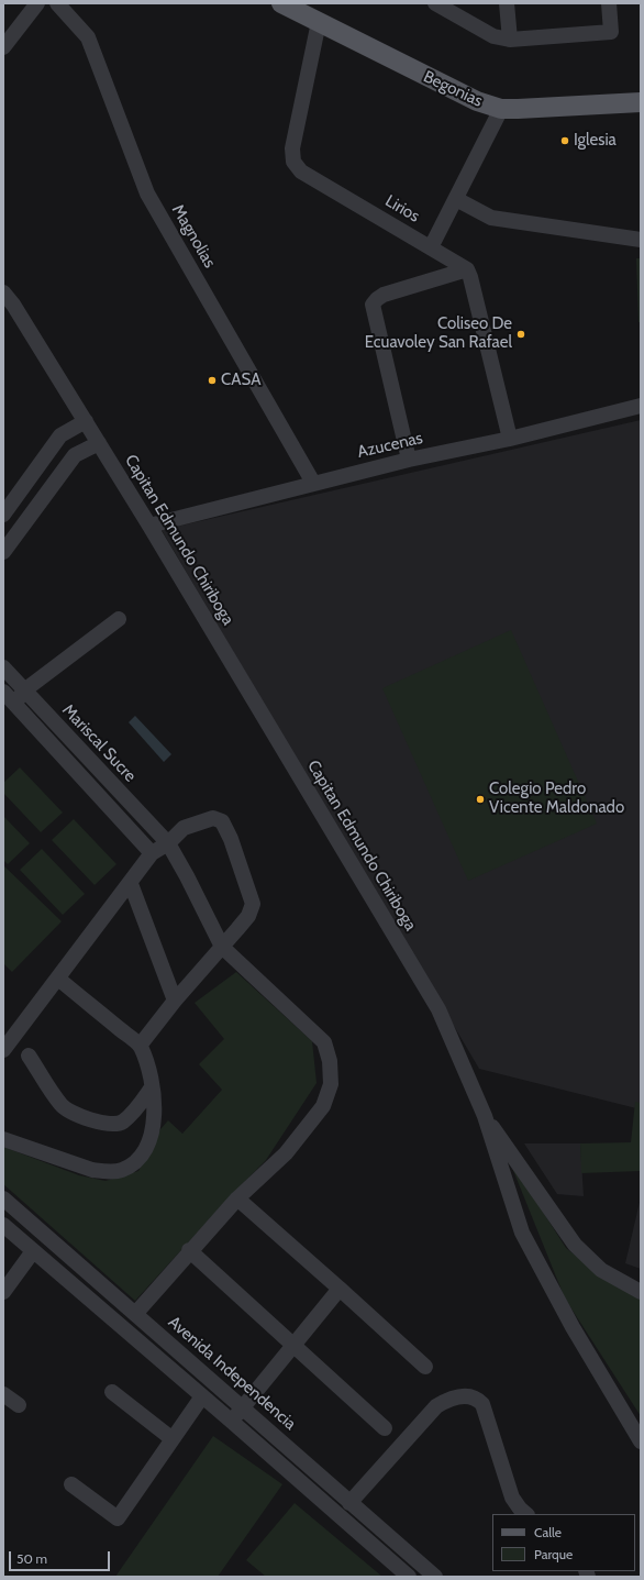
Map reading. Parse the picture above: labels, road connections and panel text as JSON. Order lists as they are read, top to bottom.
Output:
{
  "streets": {
    "main road": ["Begonias"],
    "street": [
      "Lirios",
      "Magnolias",
      "Azucenas",
      "Capitan Edmundo Chiriboga",
      "Mariscal Sucre",
      "Avenida Independencia"
    ]
  },
  "crossings": [
    ["Begonias", "Lirios"],
    ["Magnolias", "Azucenas"],
    ["Azucenas", "Capitan Edmundo Chiriboga"]
  ],
  "places": [
    "Iglesia",
    "Coliseo De Ecuavoley San Rafael",
    "CASA",
    "Colegio Pedro Vicente Maldonado"
  ],
  "legend": ["Calle", "Parque"],
  "scale_bar": "50 m"
}
